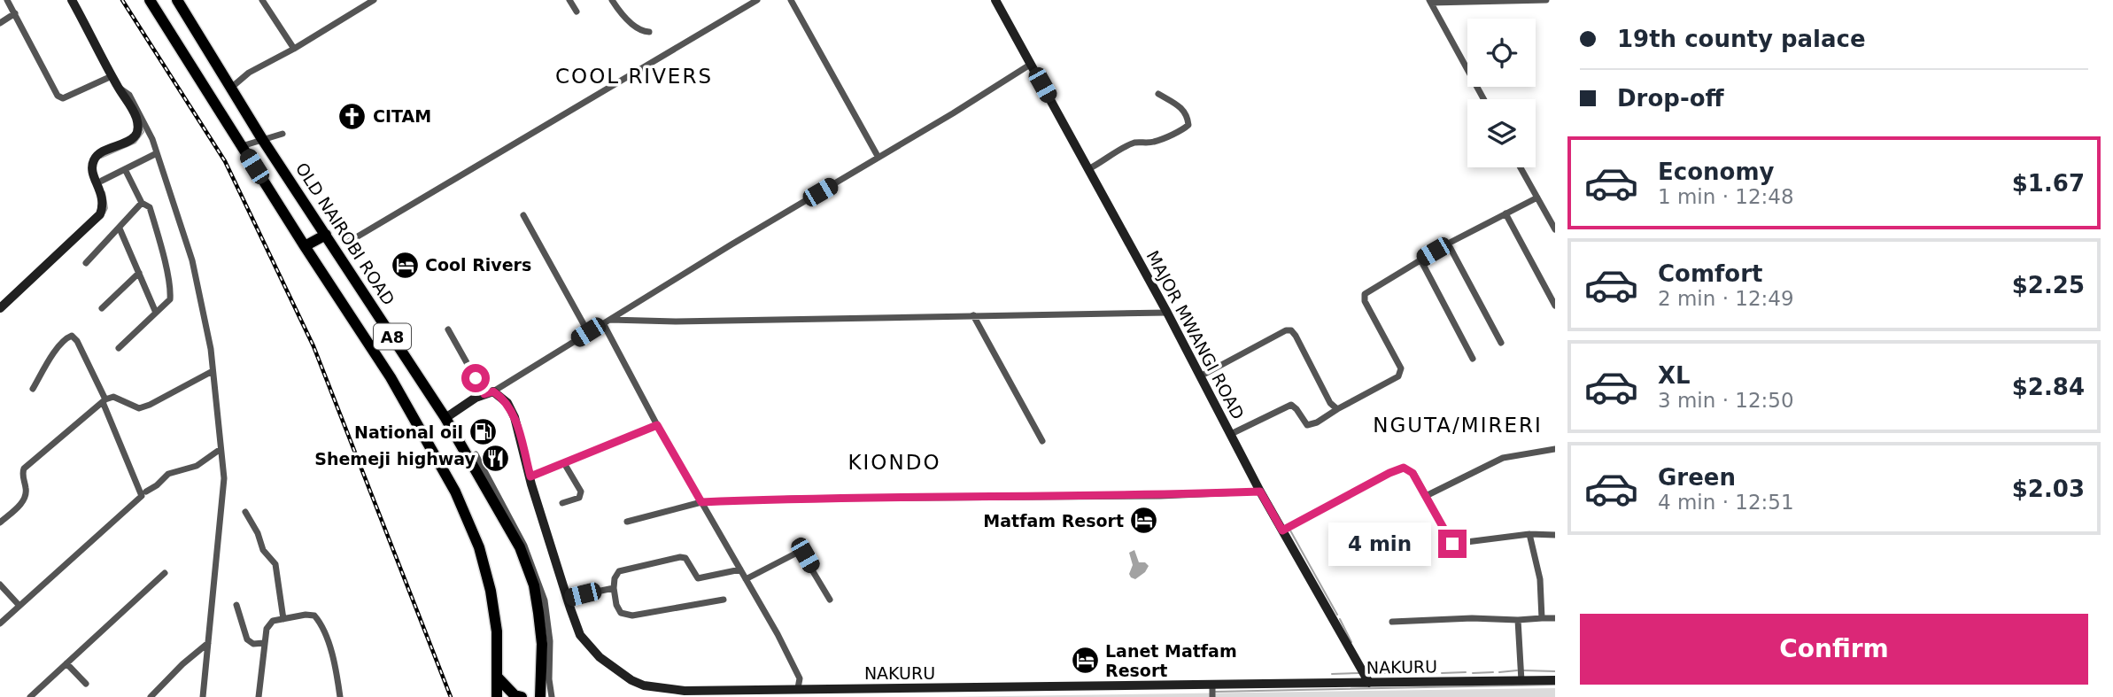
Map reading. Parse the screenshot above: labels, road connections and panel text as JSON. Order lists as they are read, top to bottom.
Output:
{
  "streets": {
    "highway": ["OLD NAIROBI ROAD", "A8"],
    "main road": ["MAJOR MWANGI ROAD", "NAKURU"]
  },
  "crossings": [
    ["MAJOR MWANGI ROAD", "NAKURU"]
  ],
  "districts": ["COOL RIVERS", "NGUTA/MIRERI", "KIONDO"],
  "places": {
    "church": ["CITAM"],
    "hotel": ["Cool Rivers", "Matfam Resort", "Lanet Matfam Resort"],
    "fuel station": ["National oil"],
    "restaurant": ["Shemeji highway"]
  },
  "page": {
    "banner": ["19th county palace", "Drop-off"],
    "list": [
      {
        "name": "Economy",
        "note": "1 min · 12:48",
        "value": "$1.67"
      },
      {
        "name": "Comfort",
        "note": "2 min · 12:49",
        "value": "$2.25"
      },
      {
        "name": "XL",
        "note": "3 min · 12:50",
        "value": "$2.84"
      },
      {
        "name": "Green",
        "note": "4 min · 12:51",
        "value": "$2.03"
      }
    ],
    "bubble": "4 min",
    "buttons": "Confirm"
  }
}
